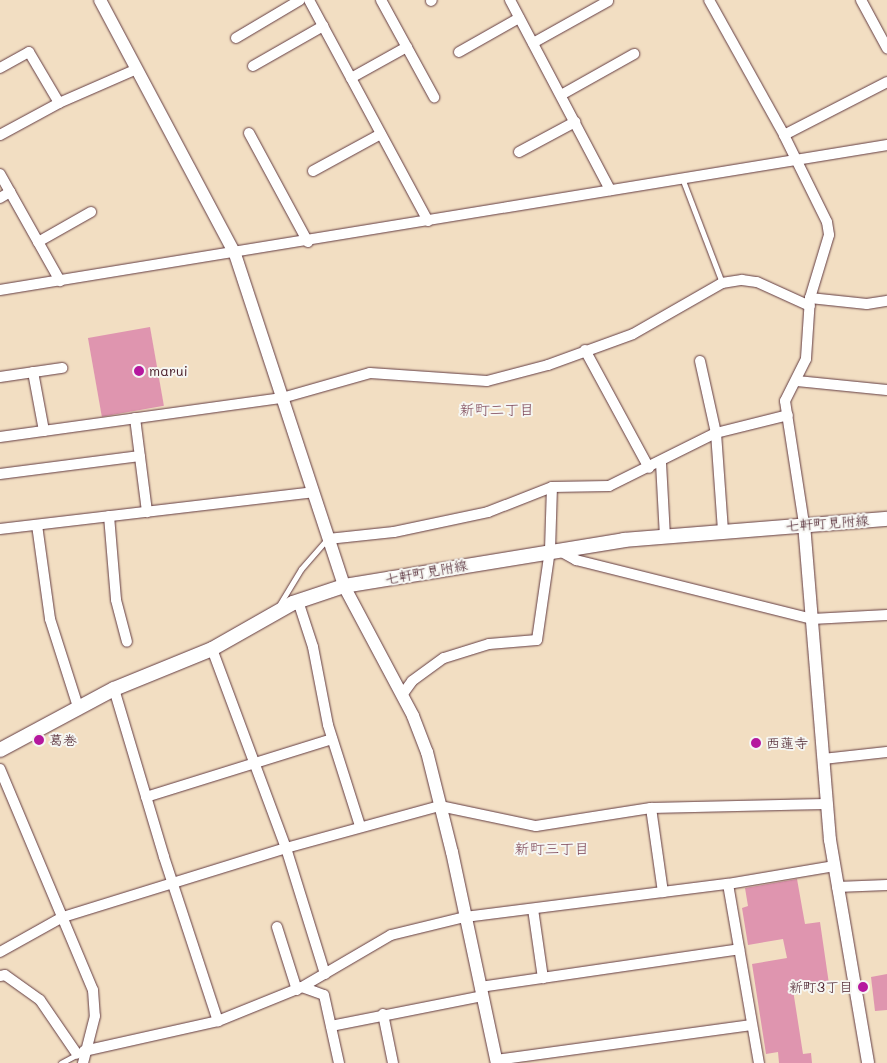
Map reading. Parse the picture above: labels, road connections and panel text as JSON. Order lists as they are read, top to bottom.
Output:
{
  "streets": {
    "main road": ["七軒町見附線"]
  },
  "districts": ["新町二丁目", "新町三丁目"],
  "places": [
    "marui",
    "葛巻",
    "西蓮寺",
    "新町3丁目"
  ]
}
